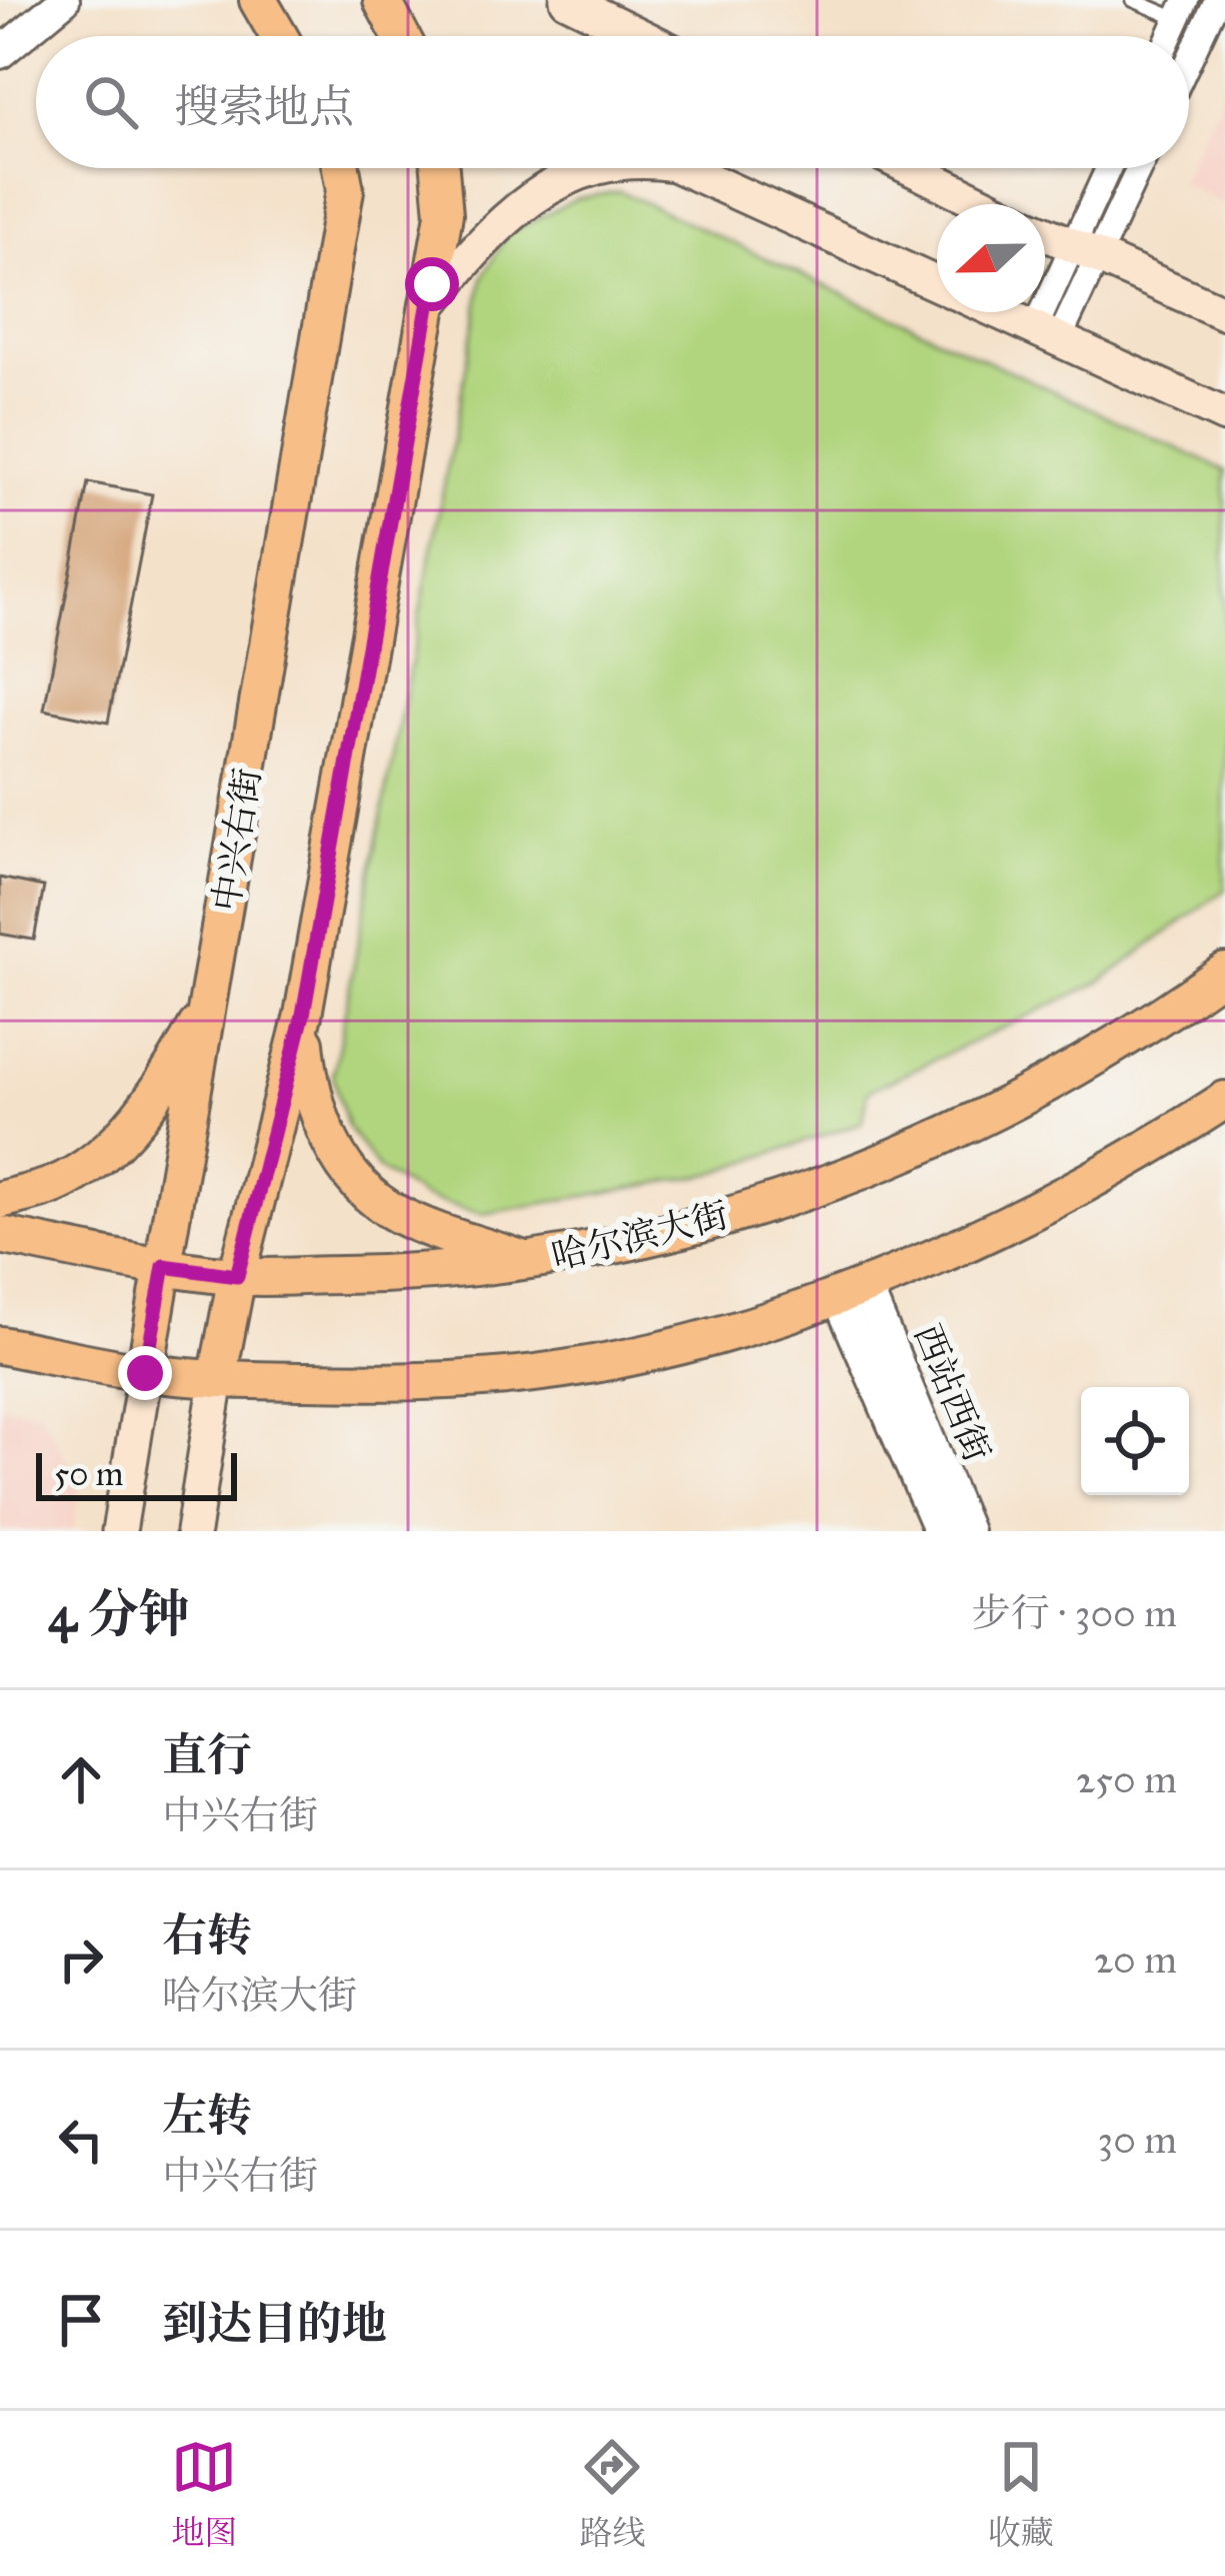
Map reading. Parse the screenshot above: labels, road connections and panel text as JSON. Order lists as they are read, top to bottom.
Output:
{
  "streets": {
    "main road": ["中兴右街", "哈尔滨大街"],
    "street": ["西站西街"]
  },
  "crossings": [
    ["中兴右街", "哈尔滨大街"]
  ],
  "scale_bar": "50 m",
  "north": "left",
  "page": {
    "search": "搜索地点",
    "scale": "50 m",
    "heading": ["4 分钟", "步行 · 300 m"],
    "list": [
      ["直行", "中兴右街", "250 m"],
      ["右转", "哈尔滨大街", "20 m"],
      ["左转", "中兴右街", "30 m"],
      "到达目的地"
    ],
    "nav": ["地图", "路线", "收藏"]
  }
}
